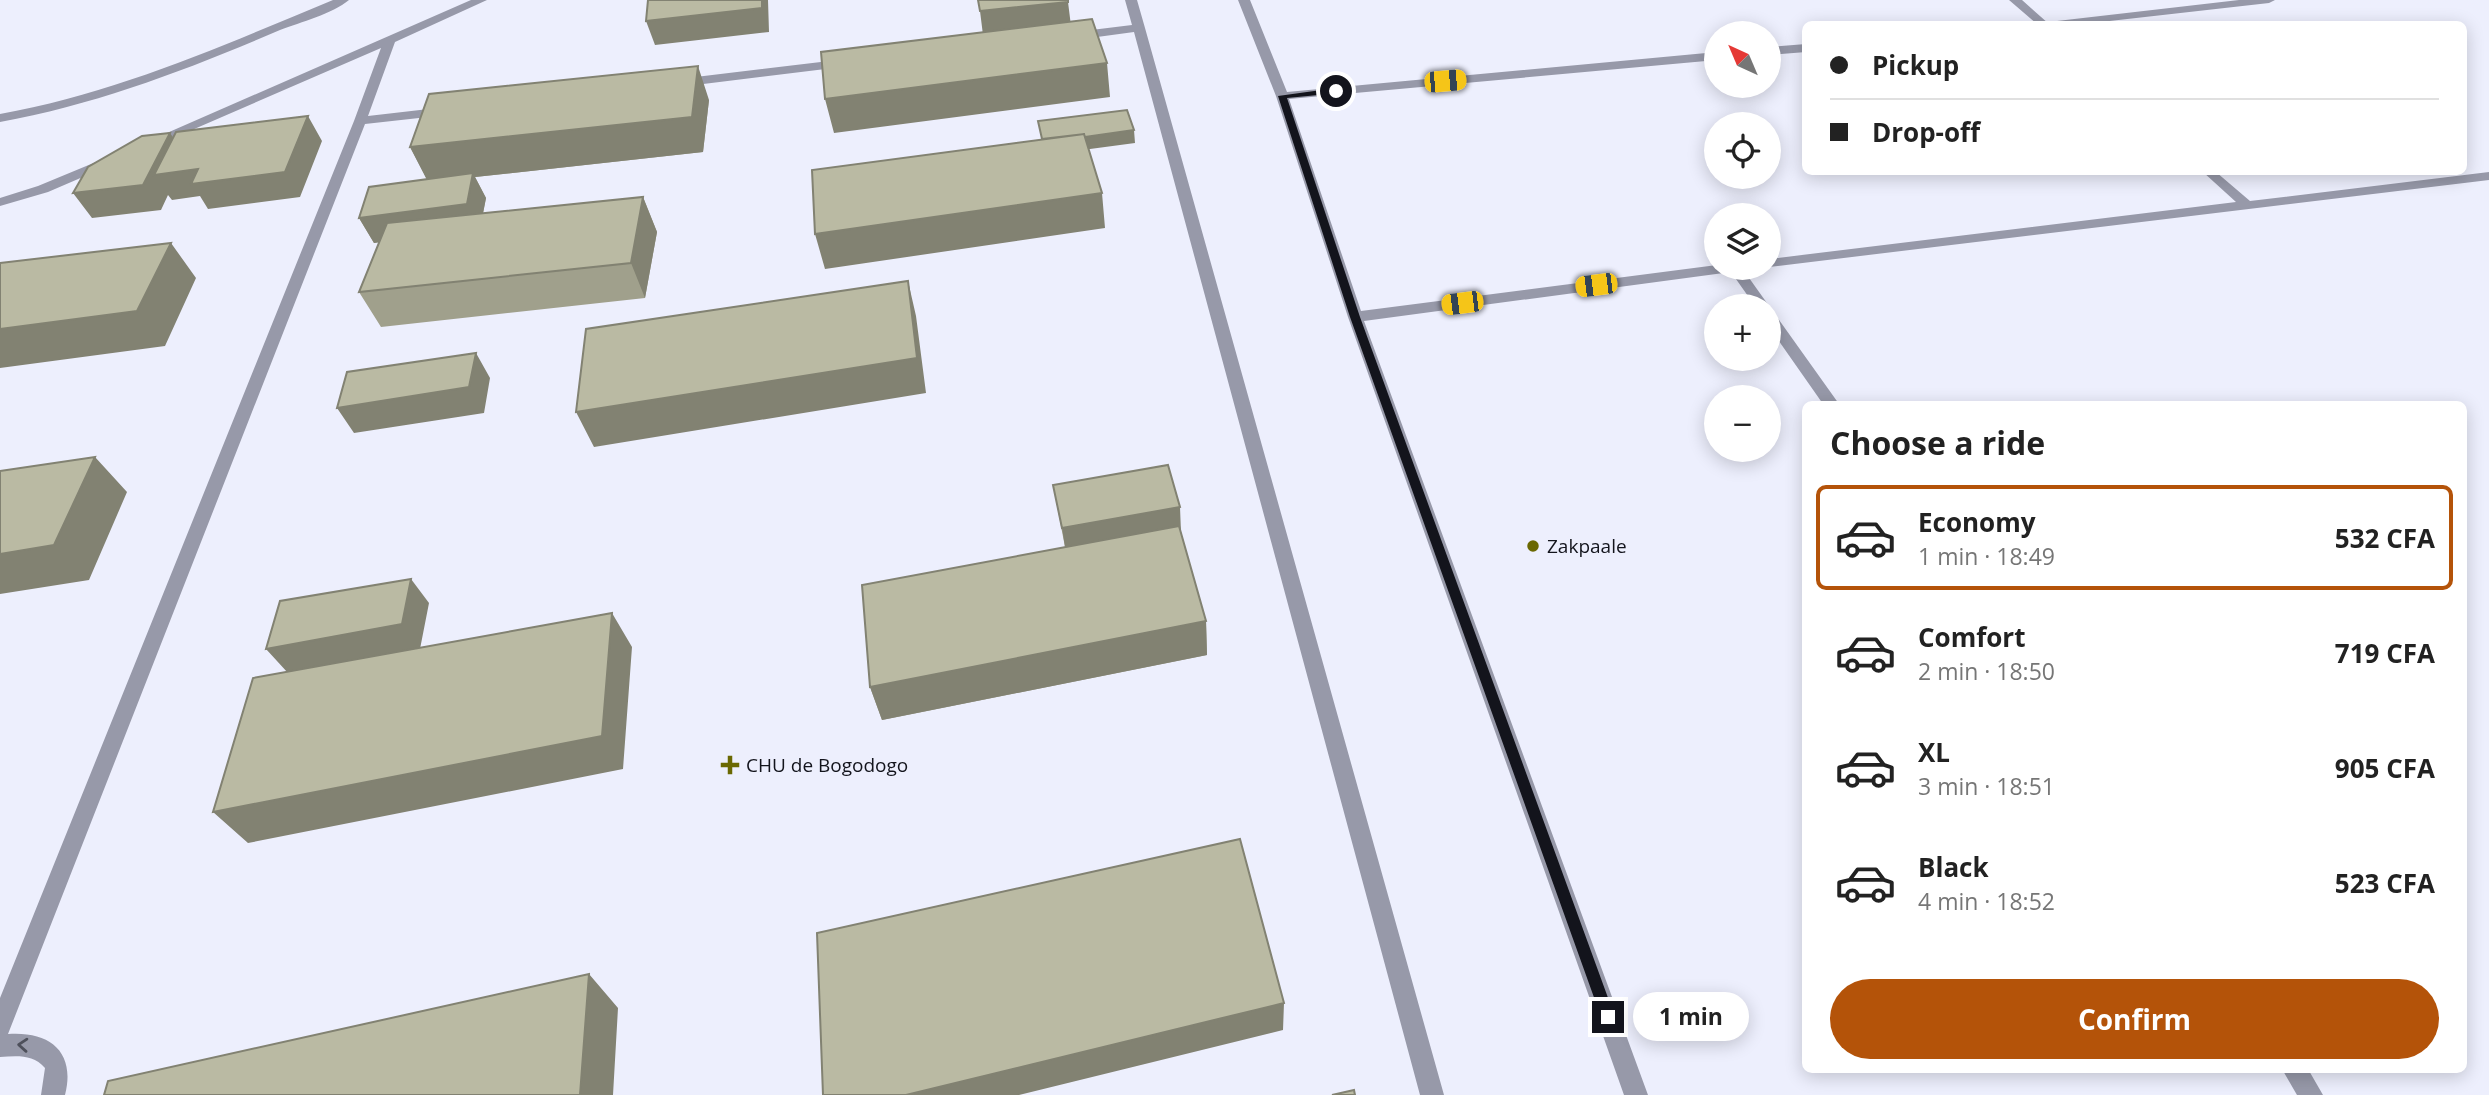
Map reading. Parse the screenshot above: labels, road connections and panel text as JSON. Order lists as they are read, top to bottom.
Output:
{
  "places": {
    "other": ["Zakpaale"],
    "health": ["CHU de Bogodogo"]
  },
  "north": "top left",
  "page": {
    "map_buttons": ["+", "−"],
    "banner": ["Pickup", "Drop-off"],
    "heading": "Choose a ride",
    "list": [
      {
        "name": "Economy",
        "note": "1 min · 18:49",
        "value": "532 CFA"
      },
      {
        "name": "Comfort",
        "note": "2 min · 18:50",
        "value": "719 CFA"
      },
      {
        "name": "XL",
        "note": "3 min · 18:51",
        "value": "905 CFA"
      },
      {
        "name": "Black",
        "note": "4 min · 18:52",
        "value": "523 CFA"
      }
    ],
    "buttons": "Confirm",
    "bubble": "1 min"
  }
}
